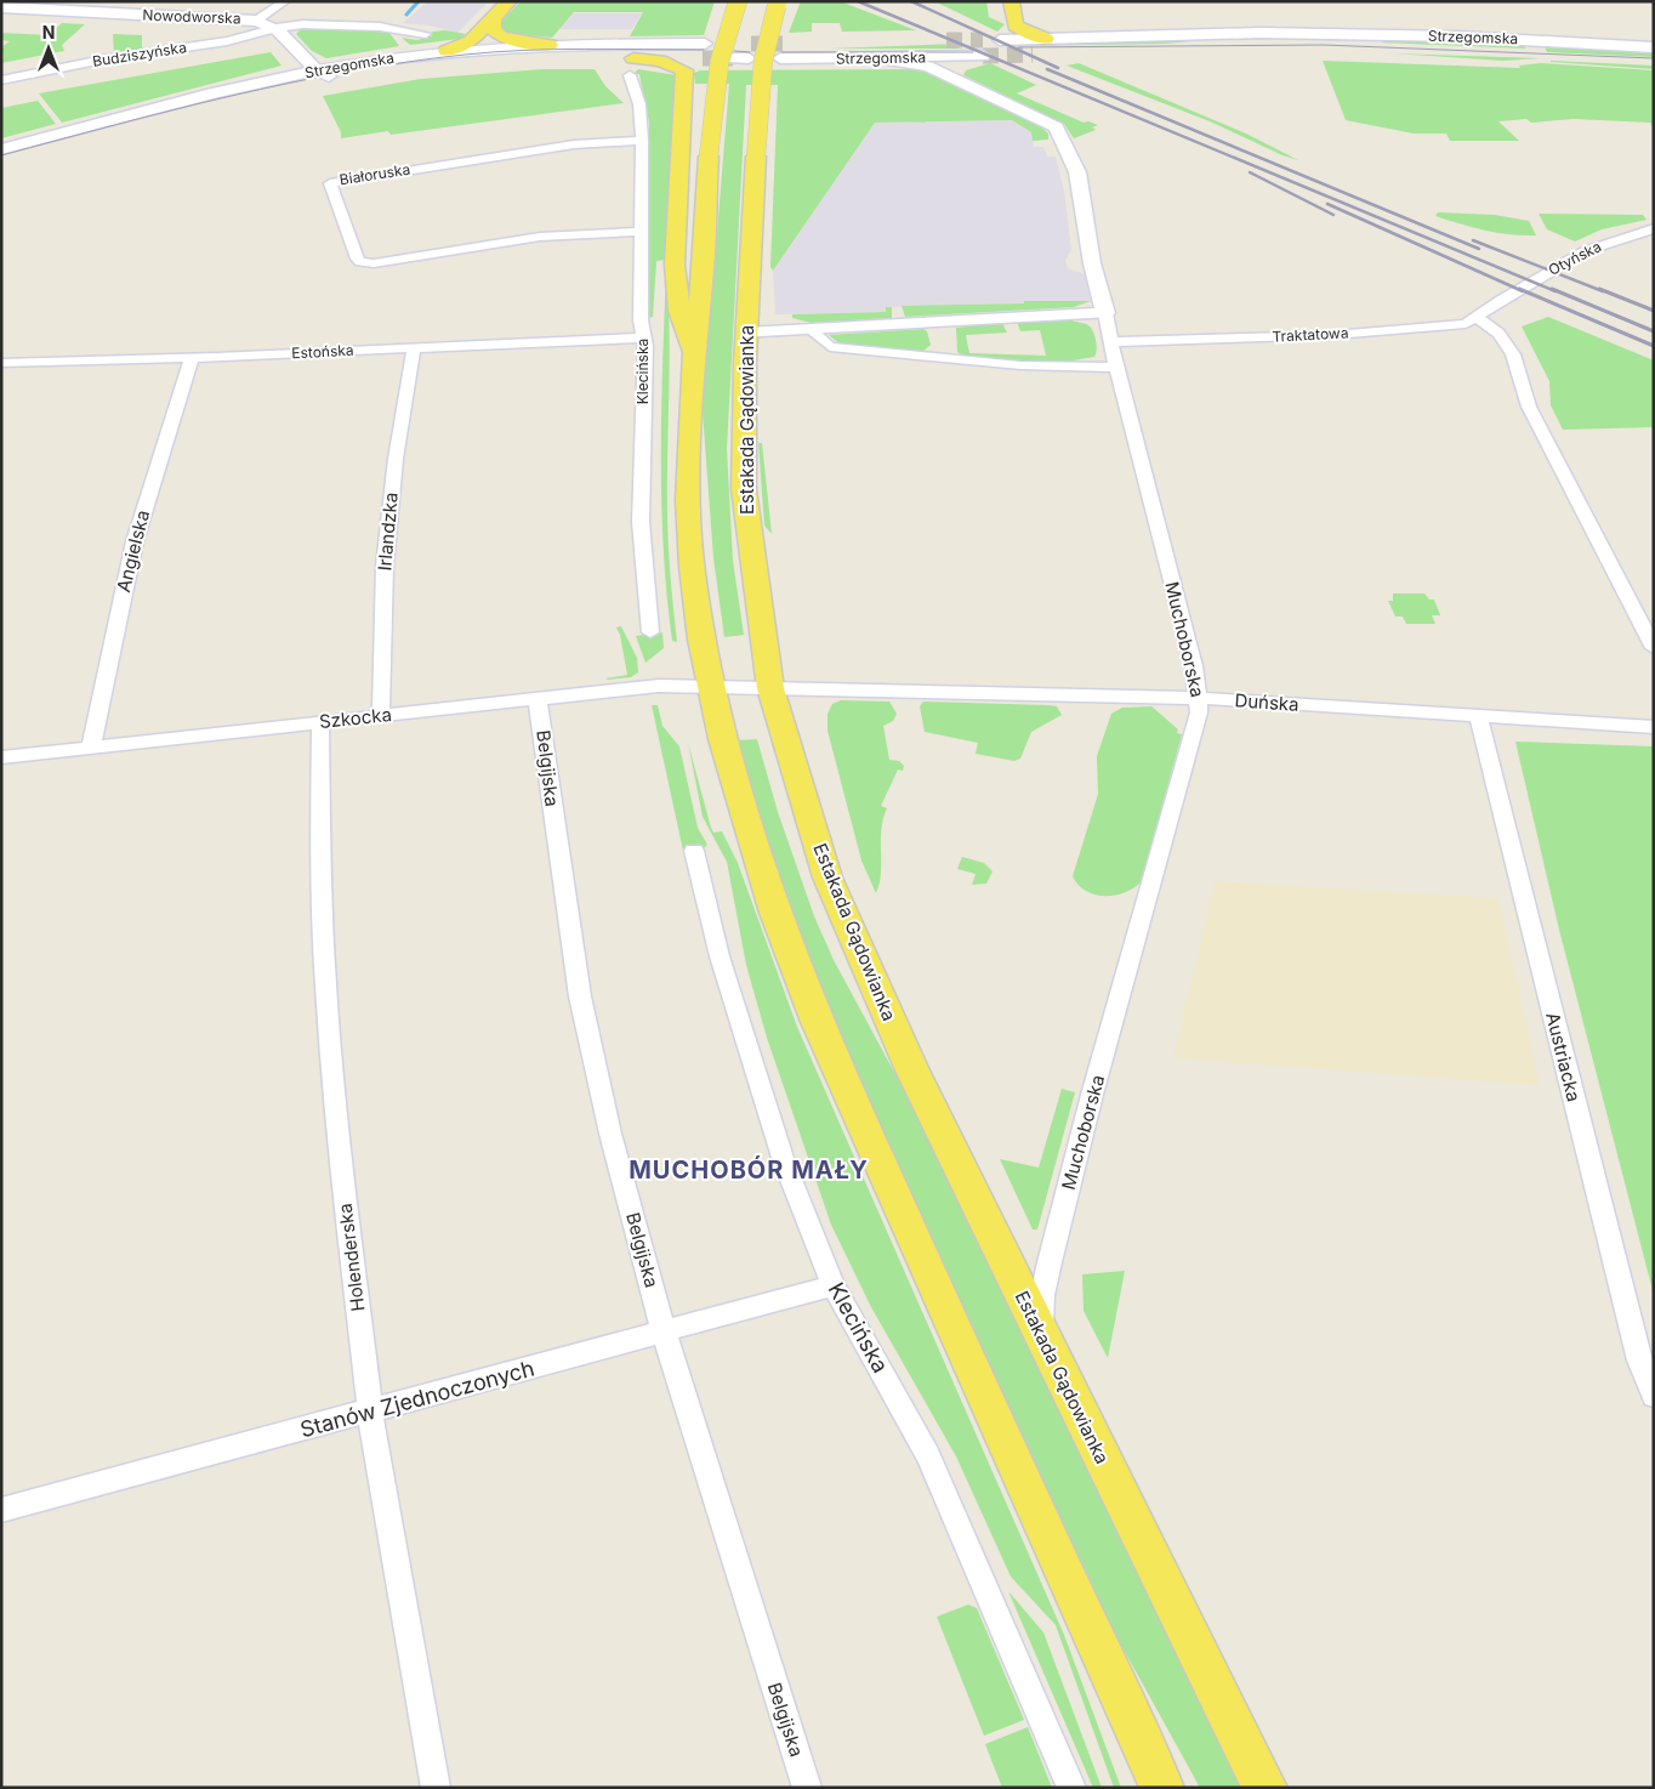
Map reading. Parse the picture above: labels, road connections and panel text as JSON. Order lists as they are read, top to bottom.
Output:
{
  "streets": {
    "main road": [
      "Nowodworska",
      "Strzegomska",
      "Estakada Gądowianka",
      "Muchoborska"
    ],
    "street": [
      "Budziszyńska",
      "Białoruska",
      "Otyńska",
      "Traktatowa",
      "Estońska",
      "Klecińska",
      "Irlandzka",
      "Angielska",
      "Duńska",
      "Szkocka",
      "Belgijska",
      "Austriacka",
      "Holenderska",
      "Stanów Zjednoczonych"
    ]
  },
  "crossings": [
    ["Nowodworska", "Strzegomska"],
    ["Nowodworska", "Budziszyńska"],
    ["Strzegomska", "Klecińska"],
    ["Strzegomska", "Muchoborska"],
    ["Białoruska", "Klecińska"],
    ["Otyńska", "Traktatowa"],
    ["Traktatowa", "Muchoborska"],
    ["Estońska", "Klecińska"],
    ["Estońska", "Irlandzka"],
    ["Estońska", "Angielska"],
    ["Klecińska", "Stanów Zjednoczonych"],
    ["Estakada Gądowianka", "Muchoborska"],
    ["Estakada Gądowianka", "Duńska"],
    ["Estakada Gądowianka", "Szkocka"],
    ["Irlandzka", "Szkocka"],
    ["Angielska", "Szkocka"],
    ["Muchoborska", "Duńska"],
    ["Duńska", "Szkocka"],
    ["Duńska", "Austriacka"],
    ["Szkocka", "Belgijska"],
    ["Szkocka", "Holenderska"],
    ["Belgijska", "Stanów Zjednoczonych"],
    ["Holenderska", "Stanów Zjednoczonych"]
  ],
  "districts": ["MUCHOBÓR MAŁY"],
  "north": "top"
}
